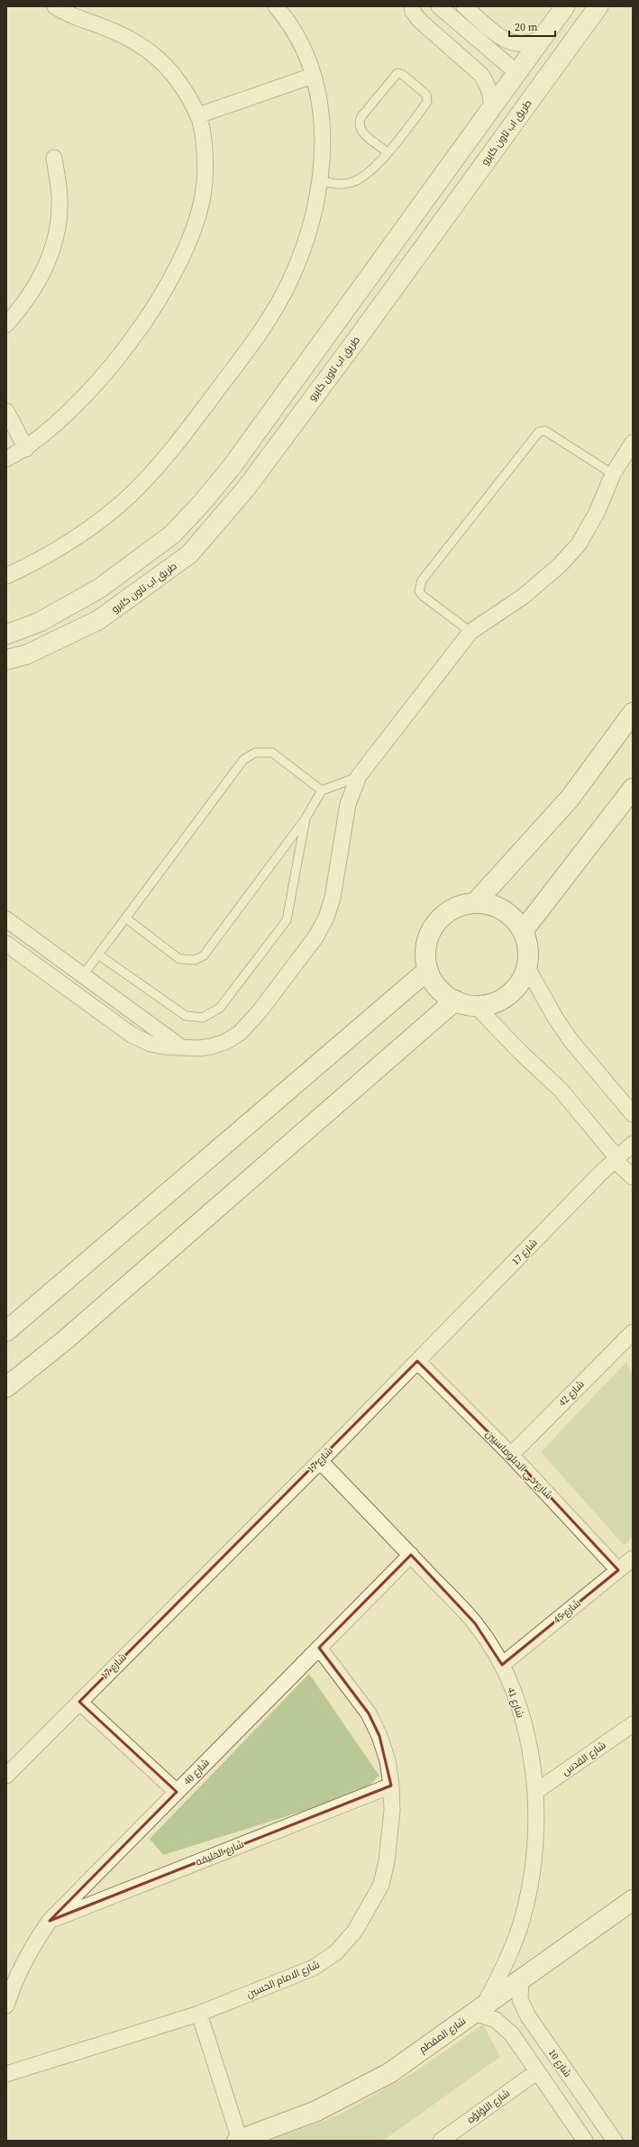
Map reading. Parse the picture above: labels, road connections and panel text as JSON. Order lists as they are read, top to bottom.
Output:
{
  "streets": {
    "main road": ["شارع المقطم"],
    "street": [
      "طريق اب تاون كايرو",
      "شارع 17",
      "شارع 42",
      "شارع حي الدبلوماسيين",
      "شارع 45",
      "شارع 41",
      "شارع القدس",
      "شارع 40",
      "شارع الخليفه",
      "شارع الامام الحسين",
      "شارع 10",
      "شارع اللؤلؤه"
    ]
  },
  "crossings": [
    ["شارع 17", "شارع حي الدبلوماسيين"],
    ["شارع 17", "شارع 41"],
    ["شارع 42", "شارع حي الدبلوماسيين"],
    ["شارع حي الدبلوماسيين", "شارع 45"],
    ["شارع 45", "شارع 41"],
    ["شارع 41", "شارع القدس"],
    ["شارع 41", "شارع 40"],
    ["شارع 41", "شارع المقطم"],
    ["شارع 40", "شارع الخليفه"],
    ["شارع 40", "شارع الامام الحسين"],
    ["شارع الخليفه", "شارع الامام الحسين"],
    ["شارع المقطم", "شارع 10"]
  ],
  "scale_bar": "20 m"
}
